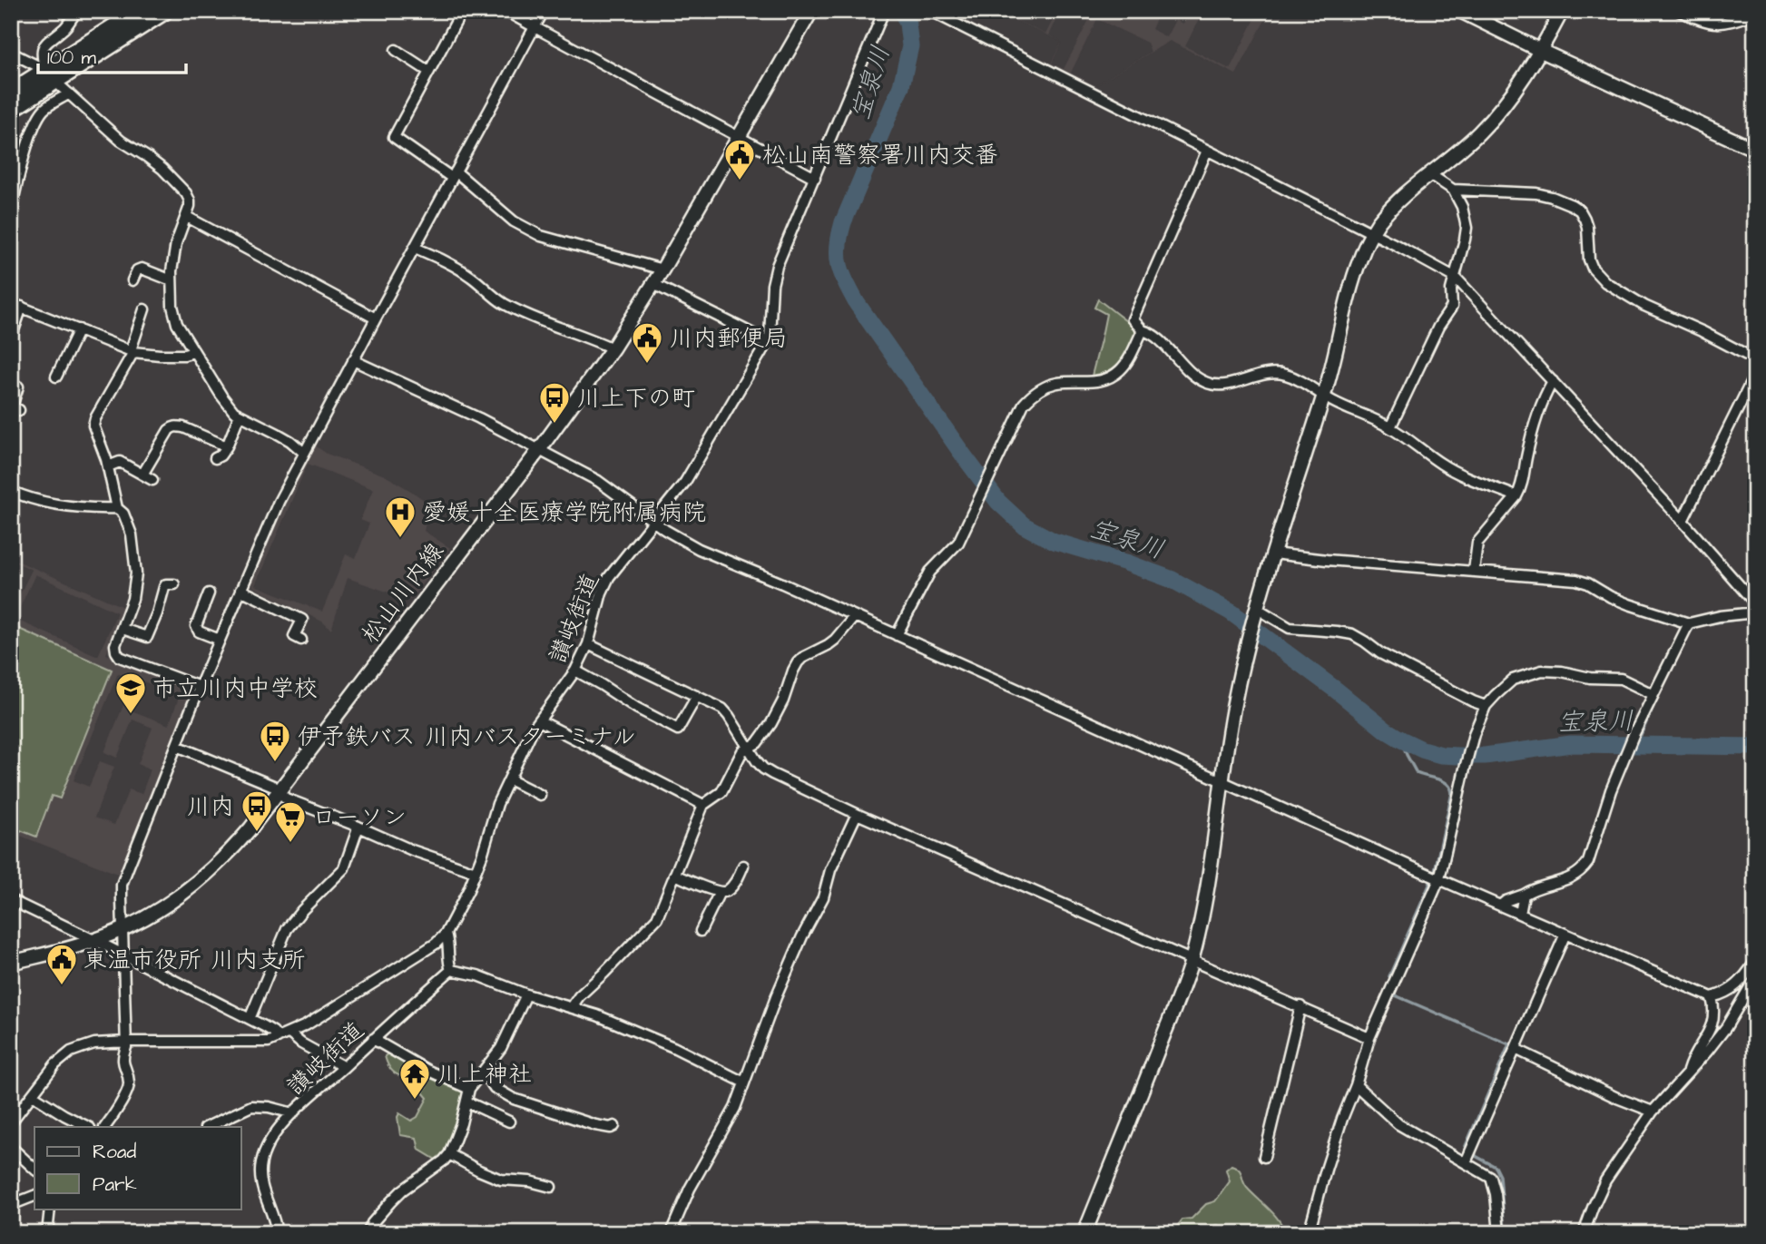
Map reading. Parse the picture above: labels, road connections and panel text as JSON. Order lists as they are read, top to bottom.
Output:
{
  "streets": {
    "street": ["松山川内線", "讃岐街道"]
  },
  "water": ["宝泉川"],
  "places": {
    "public building": ["松山南警察署川内交番", "川内郵便局", "東温市役所 川内支所"],
    "bus stop": ["川上下の町", "伊予鉄バス 川内バスターミナル", "川内"],
    "hospital": ["愛媛十全医療学院附属病院"],
    "school or university": ["市立川内中学校"],
    "supermarket": ["ローソン"],
    "temple": ["川上神社"]
  },
  "legend": ["Road", "Park"],
  "scale_bar": "100 m"
}
